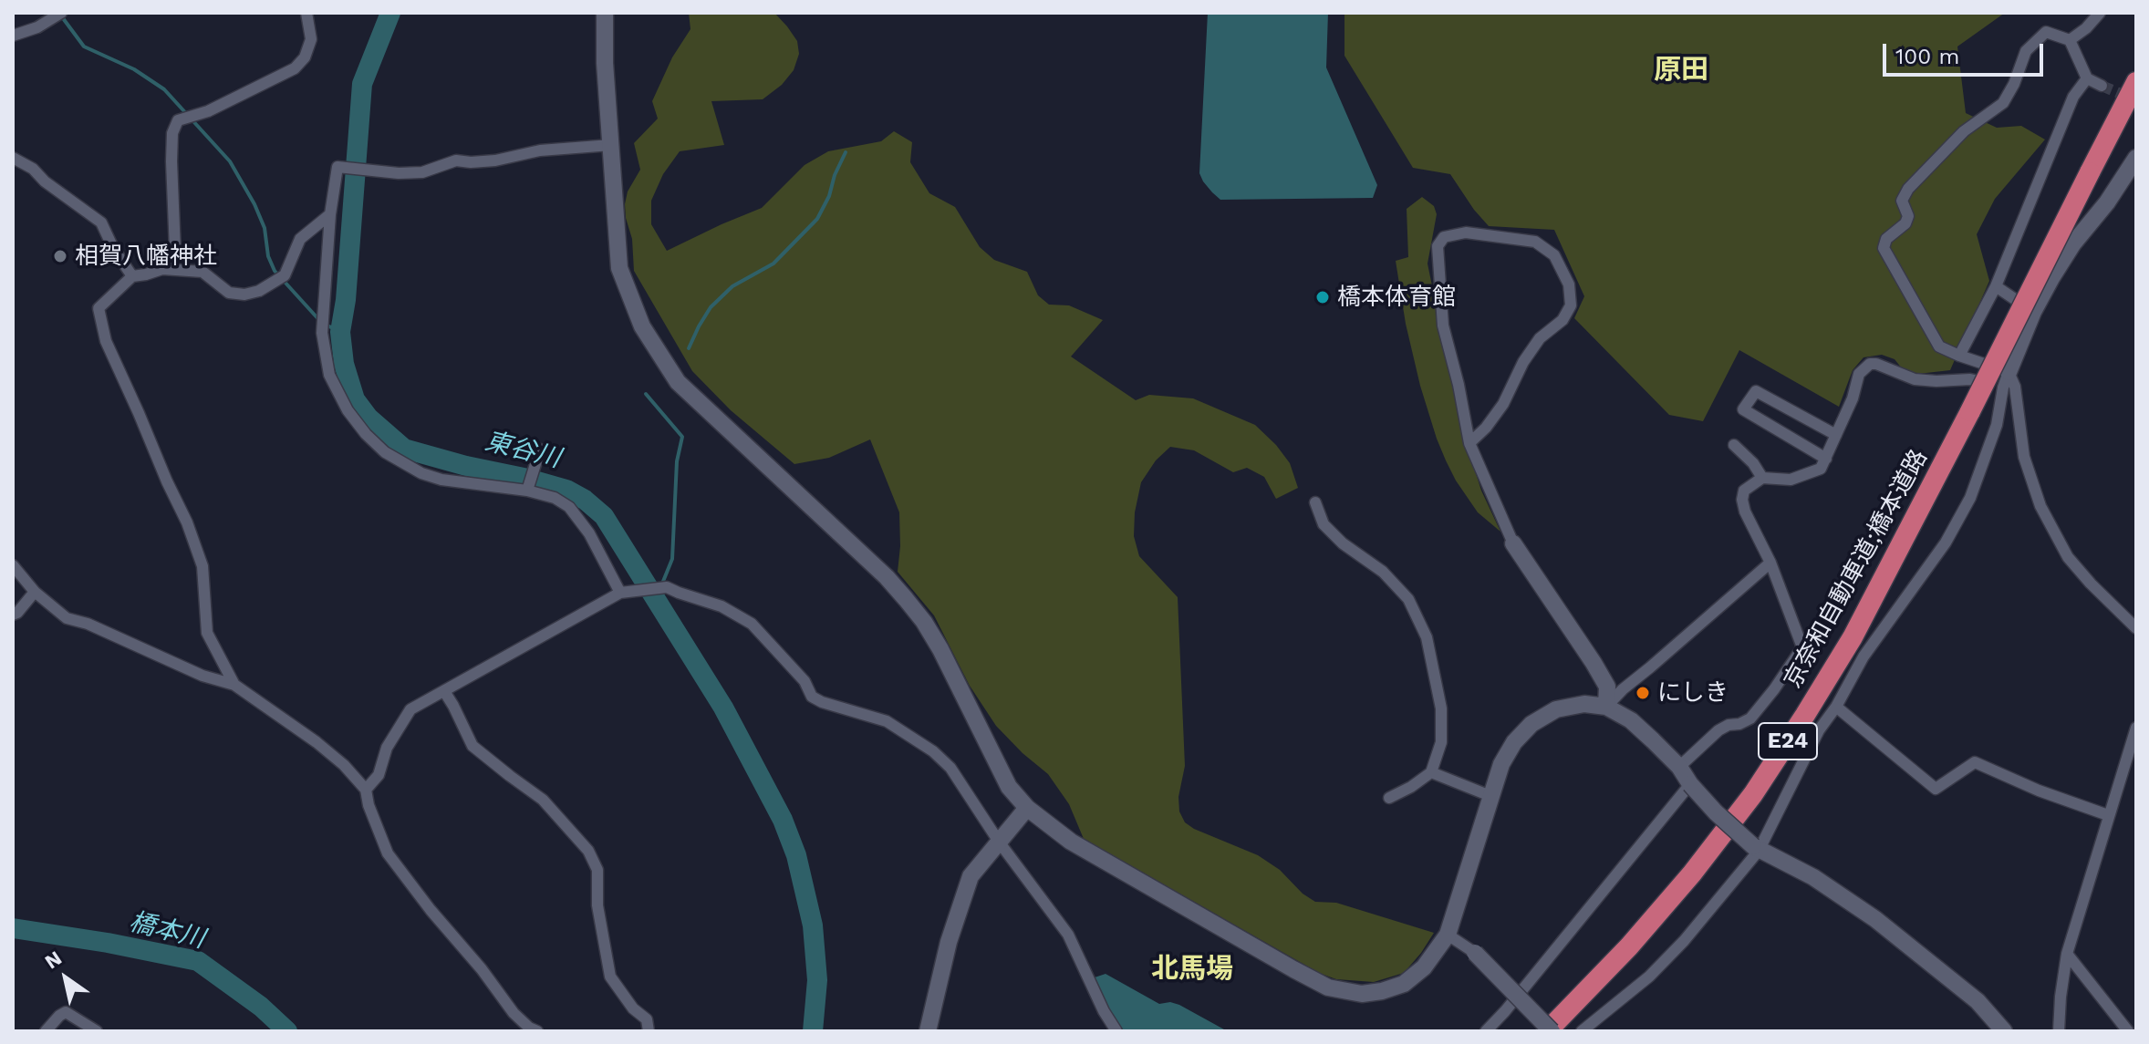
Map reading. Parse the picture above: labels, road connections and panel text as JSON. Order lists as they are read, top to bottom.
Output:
{
  "streets": {
    "highway": ["京奈和自動車道;橋本道路", "E24"]
  },
  "districts": ["原田", "北馬場"],
  "water": ["東谷川", "橋本川"],
  "places": ["相賀八幡神社", "橋本体育館", "にしき"],
  "scale_bar": "100 m",
  "north": "top left"
}
